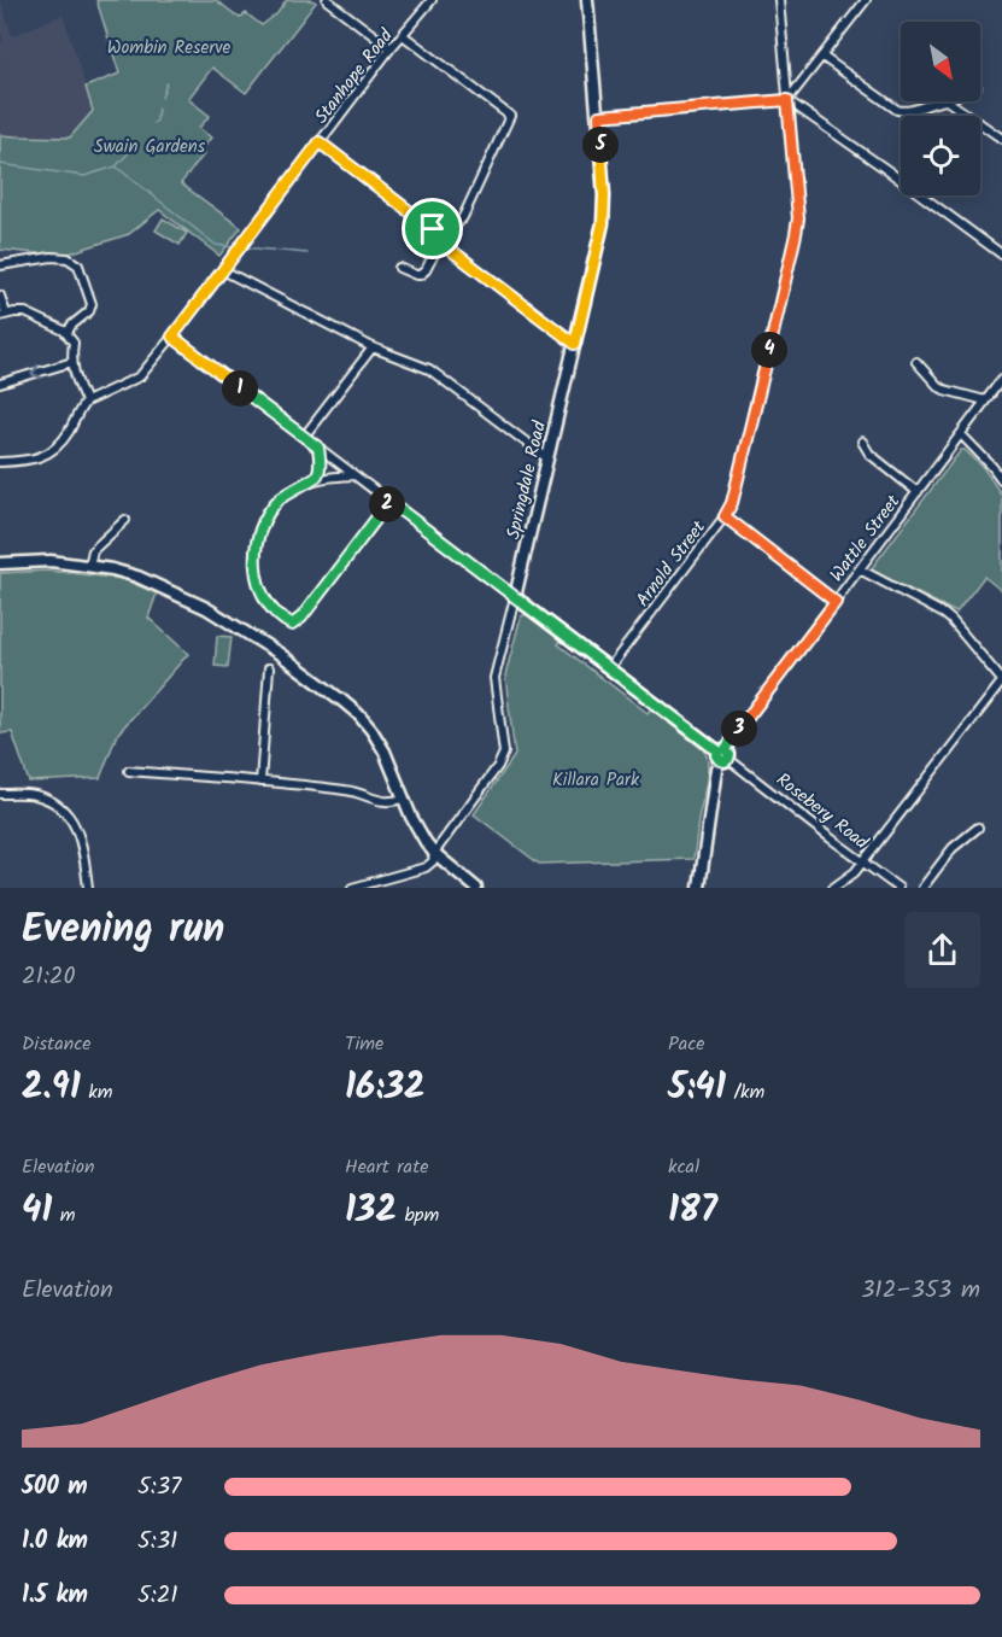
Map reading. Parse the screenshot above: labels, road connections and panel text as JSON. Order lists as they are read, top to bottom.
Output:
{
  "streets": {
    "main road": ["Springdale Road", "Rosebery Road"],
    "street": ["Stanhope Road", "Wattle Street", "Arnold Street"]
  },
  "crossings": [
    ["Stanhope Road", "Rosebery Road"],
    ["Springdale Road", "Rosebery Road"],
    ["Wattle Street", "Rosebery Road"],
    ["Arnold Street", "Rosebery Road"]
  ],
  "parks": ["Wombin Reserve", "Swain Gardens", "Killara Park"],
  "north": "bottom right",
  "page": {
    "pins": [
      "5",
      "4",
      "1",
      "2",
      "3"
    ],
    "heading": ["Evening run", "21:20"],
    "stats": [
      ["Distance", "2.91 km"],
      ["Time", "16:32"],
      ["Pace", "5:41 /km"],
      ["Elevation", "41 m"],
      ["Heart rate", "132 bpm"],
      ["kcal", "187"]
    ],
    "chart": ["Elevation", "312–353 m"],
    "list": [
      {
        "name": "500 m",
        "note": "5:37"
      },
      {
        "name": "1.0 km",
        "note": "5:31"
      },
      {
        "name": "1.5 km",
        "note": "5:21"
      }
    ]
  }
}
